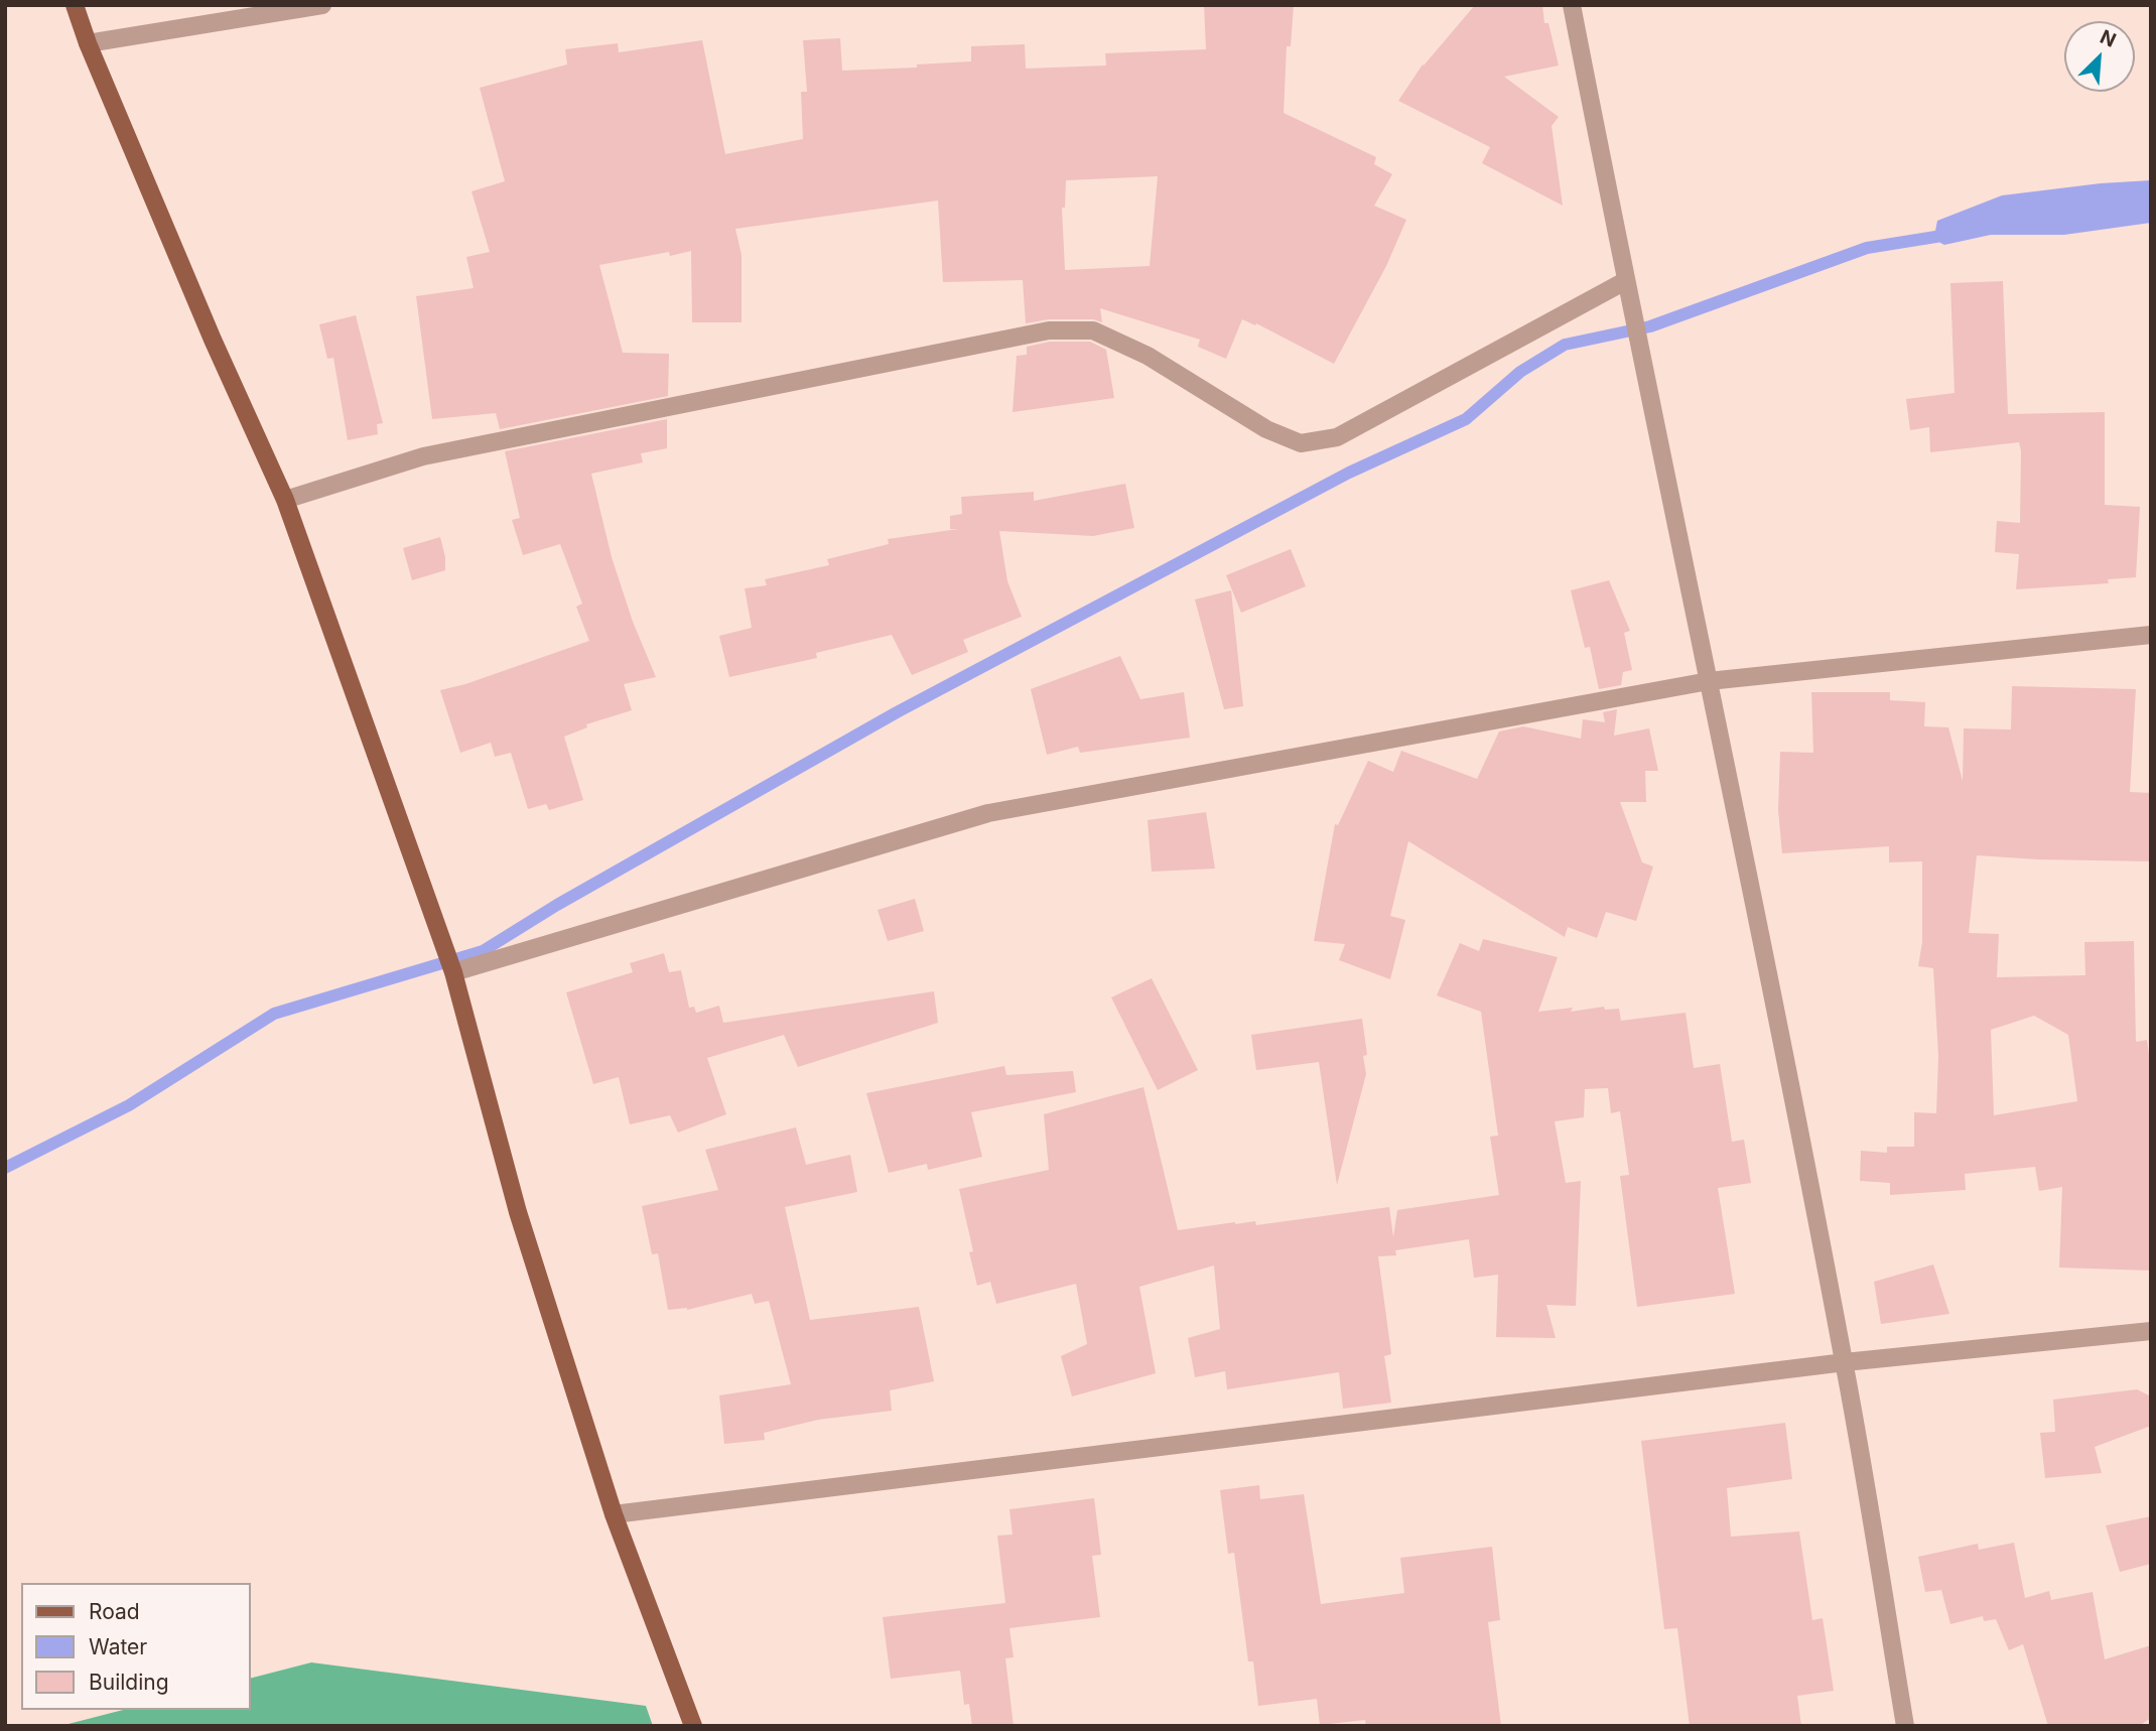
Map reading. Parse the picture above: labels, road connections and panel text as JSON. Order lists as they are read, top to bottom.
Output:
{
  "legend": ["Road", "Water", "Building"],
  "north": "top right"
}
